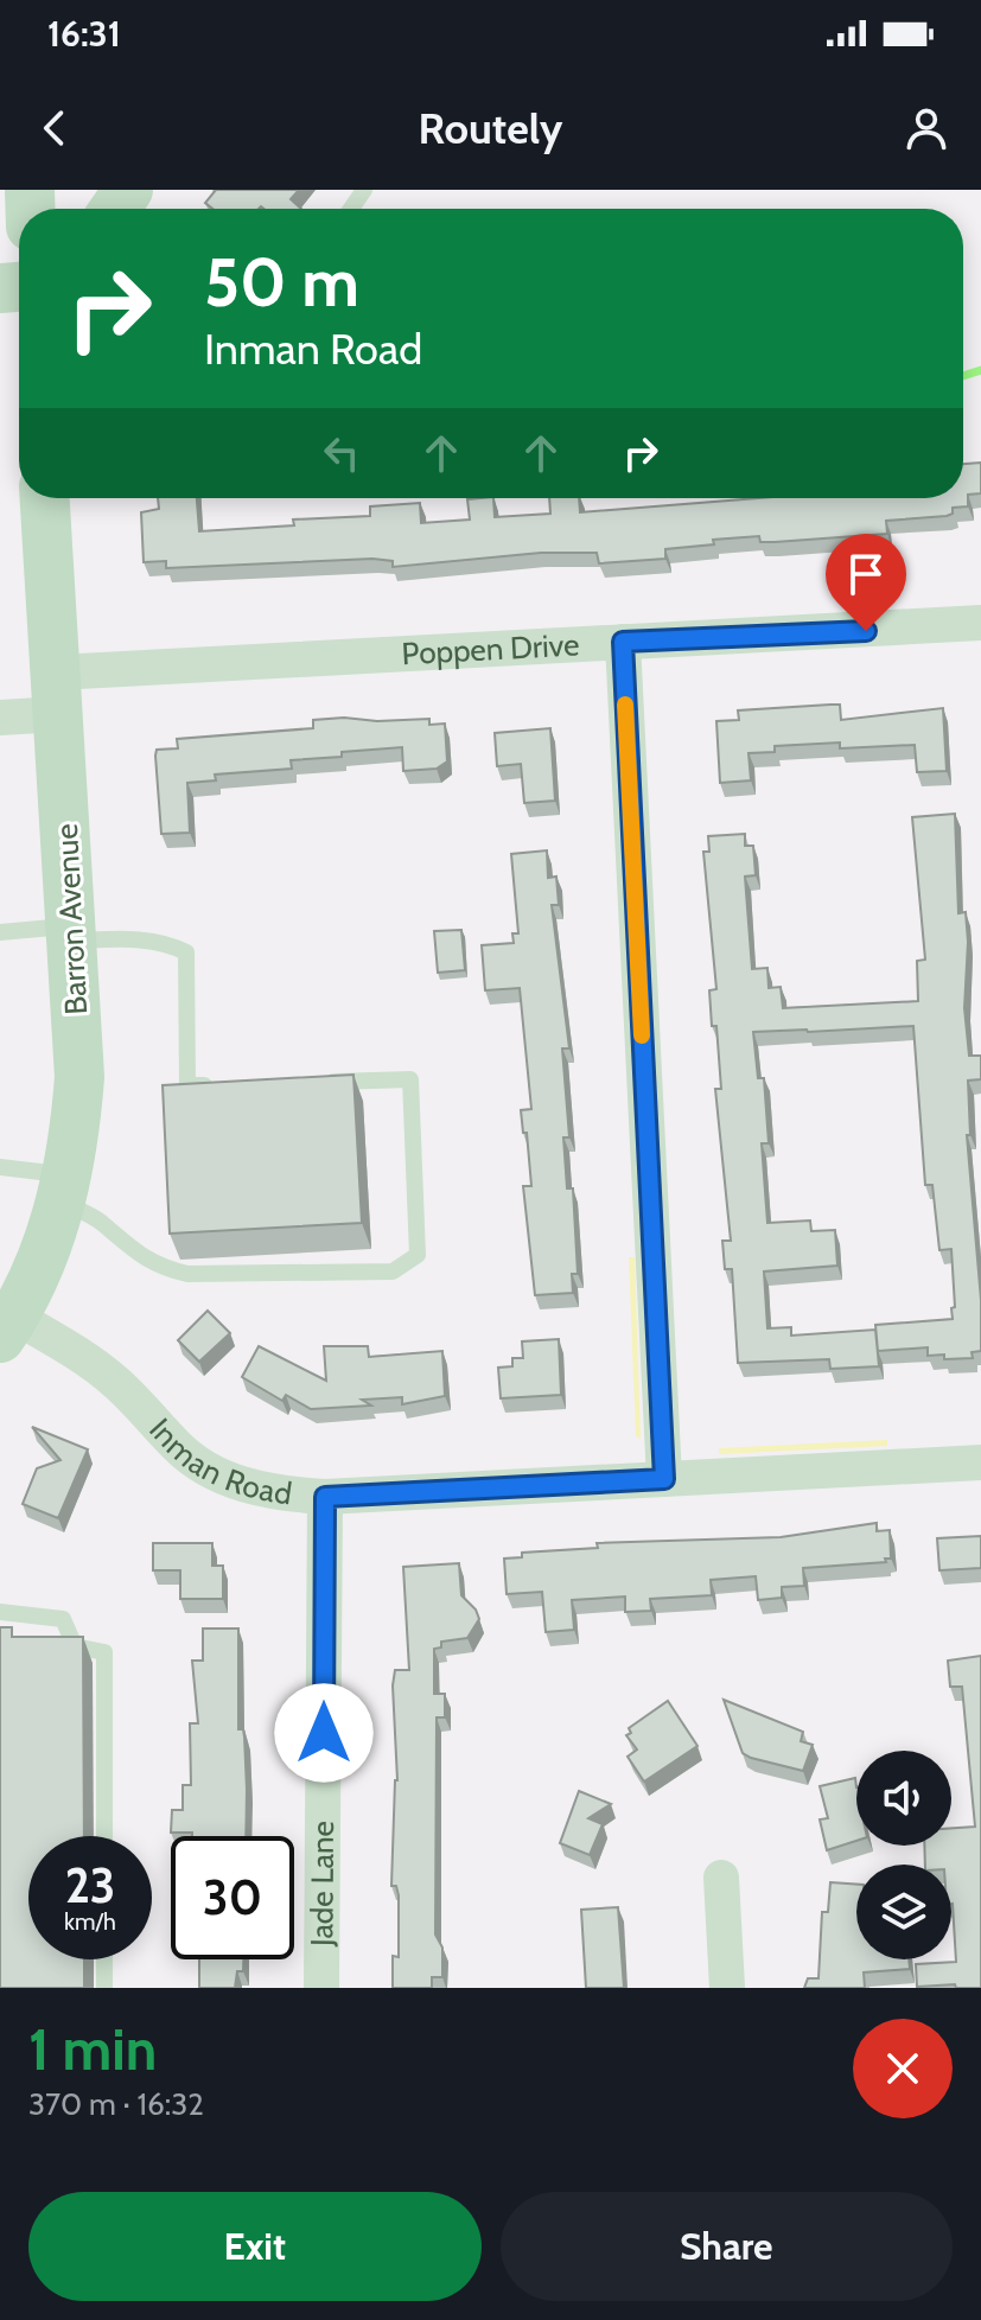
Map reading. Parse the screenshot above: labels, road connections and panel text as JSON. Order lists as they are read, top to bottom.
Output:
{
  "streets": {
    "main road": ["Barron Avenue"],
    "street": ["Poppen Drive", "Inman Road", "Jade Lane"]
  },
  "crossings": [
    ["Poppen Drive", "Barron Avenue"],
    ["Barron Avenue", "Inman Road"],
    ["Inman Road", "Jade Lane"]
  ],
  "page": {
    "status": "16:31",
    "header": "Routely",
    "turn": ["50 m", "Inman Road"],
    "speed": "23 km/h",
    "limit": "30",
    "heading": ["1 min", "370 m · 16:32"],
    "buttons": ["Exit", "Share"]
  }
}
